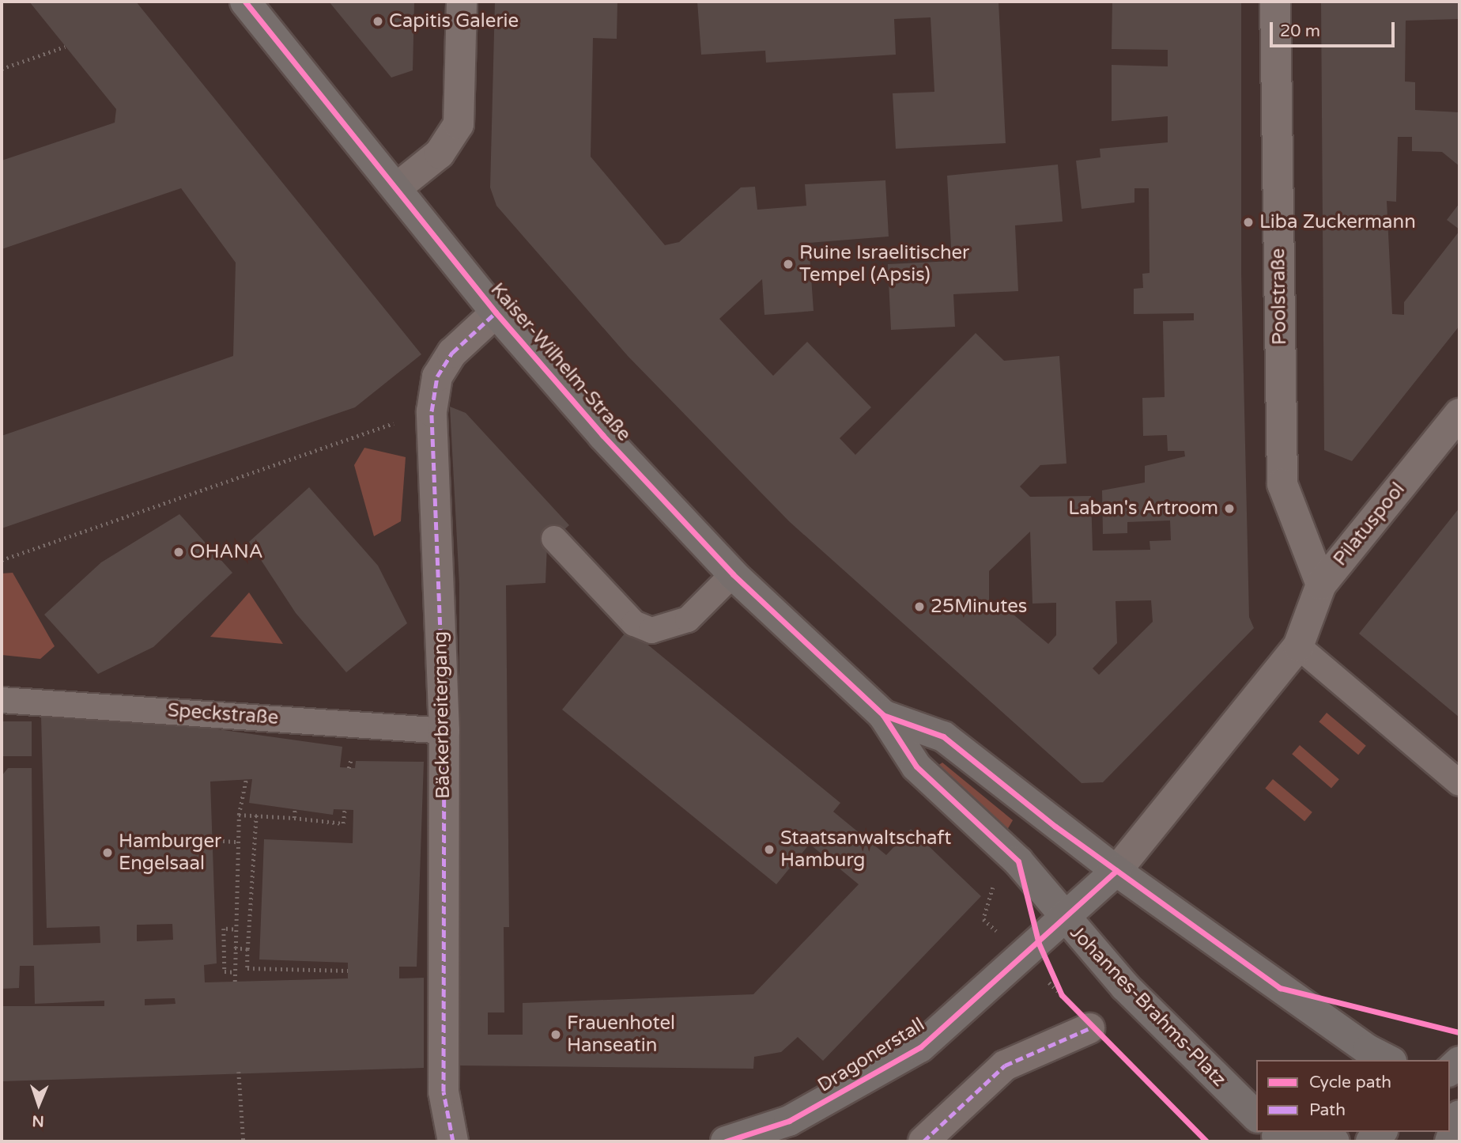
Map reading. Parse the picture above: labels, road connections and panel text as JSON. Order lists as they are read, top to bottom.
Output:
{
  "streets": {
    "main road": ["Kaiser-Wilhelm-Straße", "Johannes-Brahms-Platz", "Dragonerstall"],
    "street": ["Poolstraße", "Pilatuspool", "Bäckerbreitergang"],
    "lane": ["Speckstraße"]
  },
  "crossings": [
    ["Poolstraße", "Pilatuspool"],
    ["Kaiser-Wilhelm-Straße", "Bäckerbreitergang"],
    ["Kaiser-Wilhelm-Straße", "Johannes-Brahms-Platz"],
    ["Kaiser-Wilhelm-Straße", "Dragonerstall"],
    ["Pilatuspool", "Johannes-Brahms-Platz"],
    ["Speckstraße", "Bäckerbreitergang"],
    ["Johannes-Brahms-Platz", "Dragonerstall"]
  ],
  "places": [
    "Capitis Galerie",
    "Liba Zuckermann",
    "Ruine Israelitischer Tempel (Apsis)",
    "Laban's Artroom",
    "OHANA",
    "25Minutes",
    "Staatsanwaltschaft Hamburg",
    "Hamburger Engelsaal",
    "Frauenhotel Hanseatin"
  ],
  "legend": ["Cycle path", "Path"],
  "scale_bar": "20 m",
  "north": "bottom"
}
